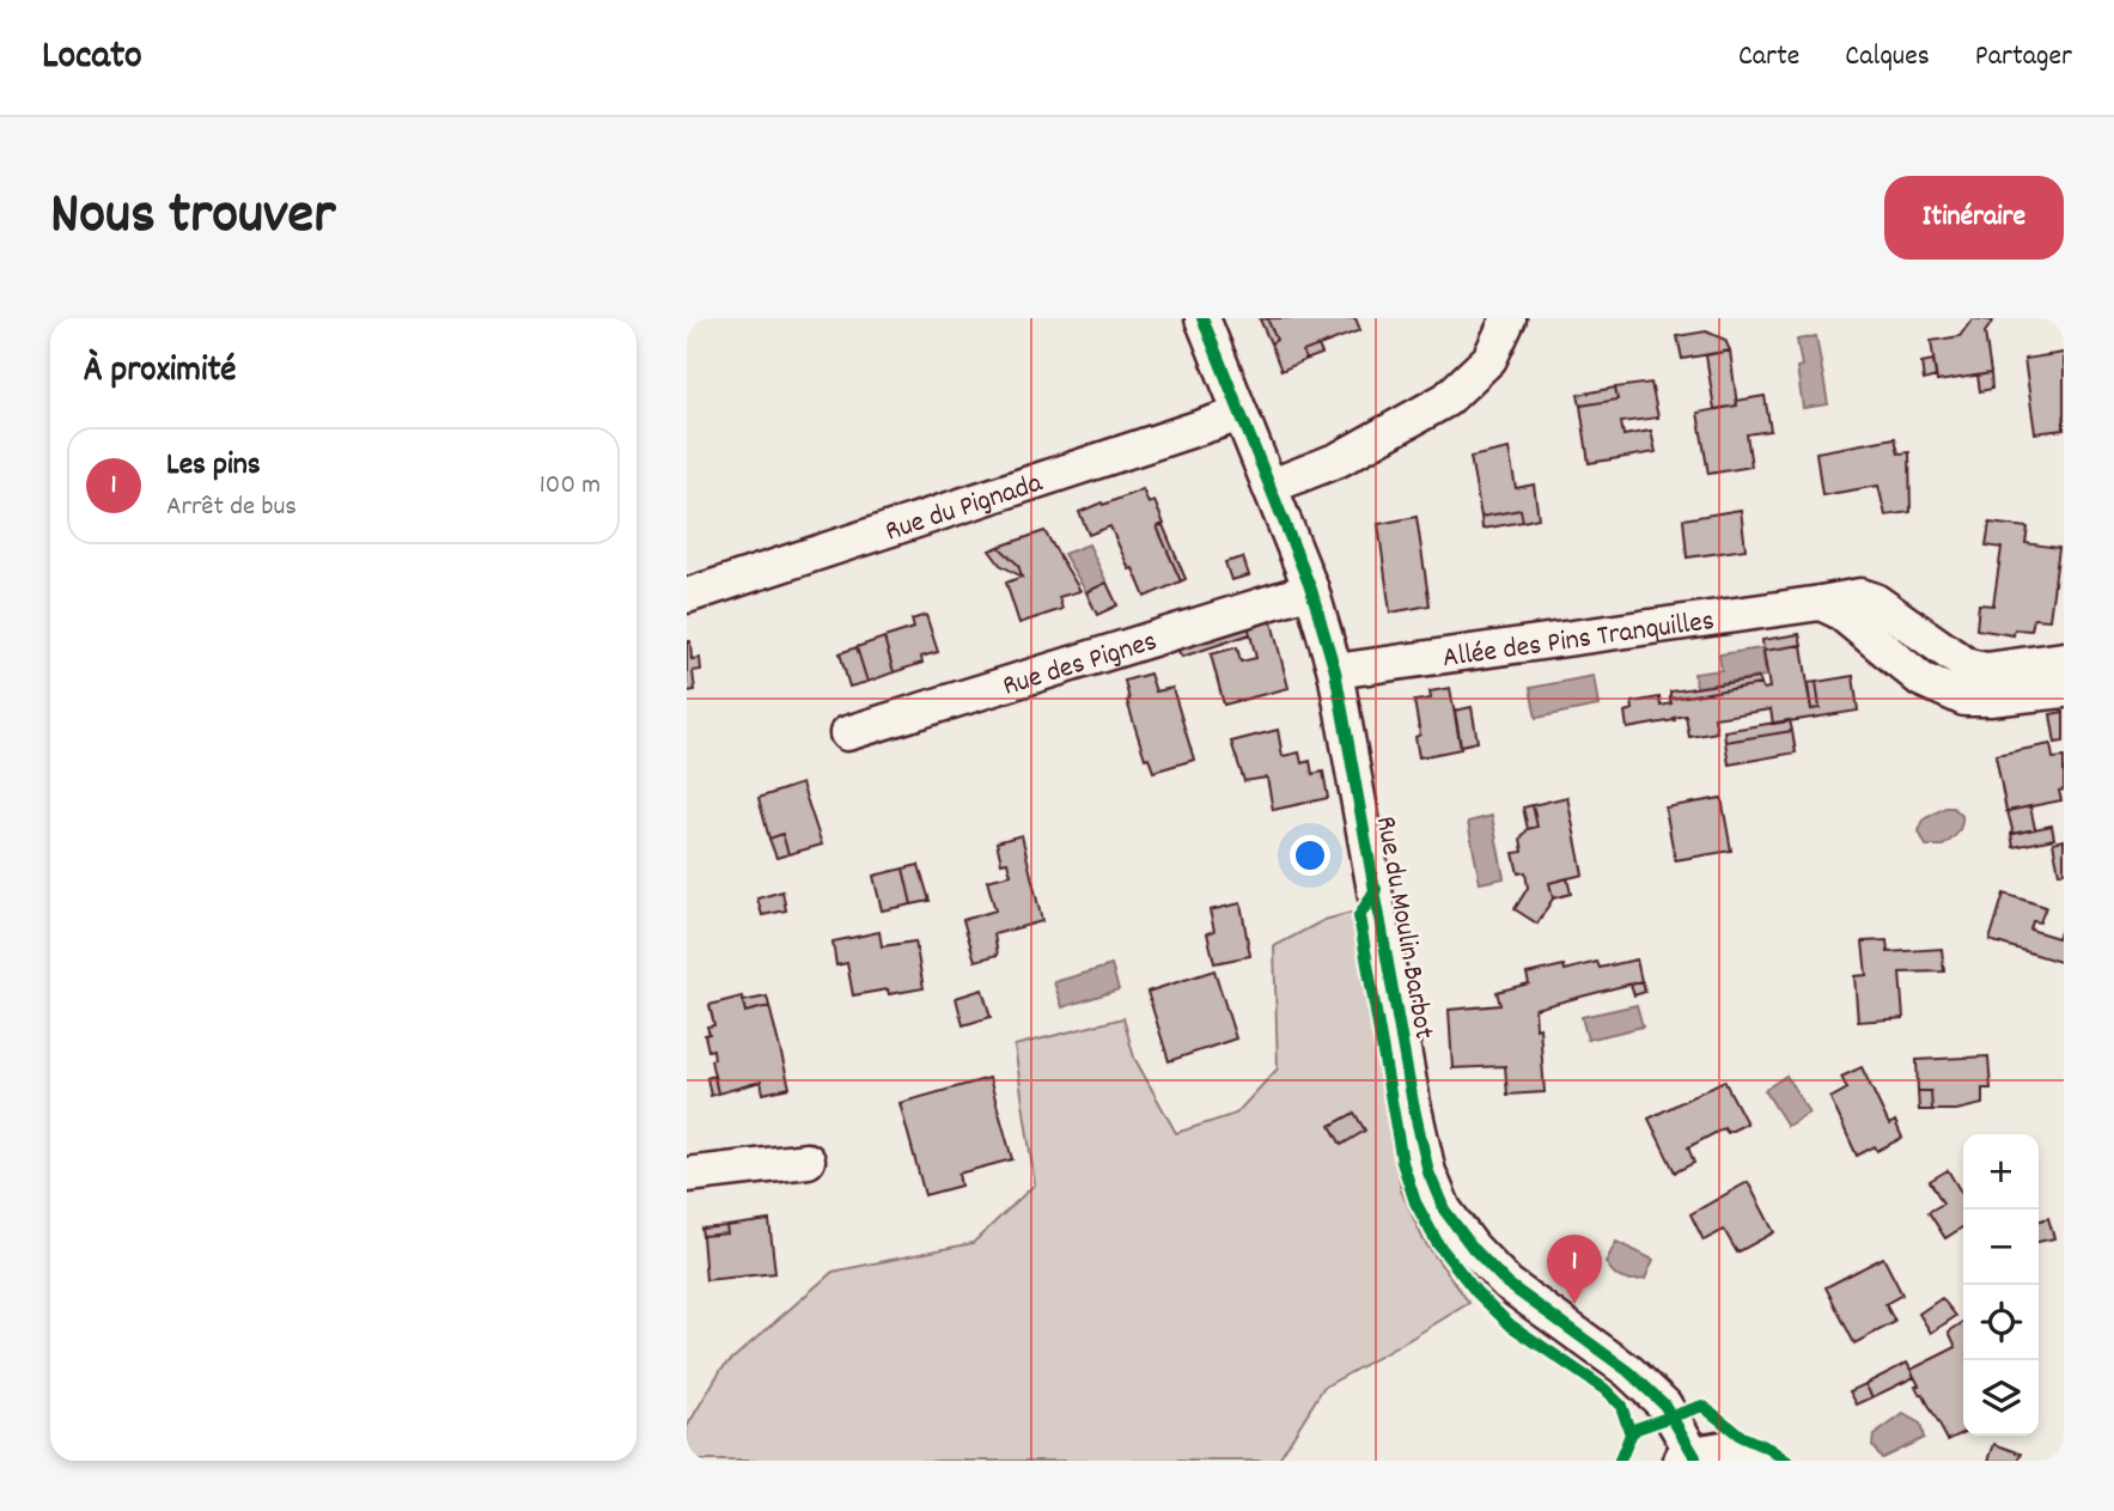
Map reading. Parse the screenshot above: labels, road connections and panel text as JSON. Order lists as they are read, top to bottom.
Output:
{
  "streets": {
    "street": [
      "Rue du Pignada",
      "Allée des Pins Tranquilles",
      "Rue des Pignes",
      "Rue du Moulin Barbot"
    ]
  },
  "crossings": [
    ["Rue du Pignada", "Rue du Moulin Barbot"],
    ["Allée des Pins Tranquilles", "Rue du Moulin Barbot"],
    ["Rue des Pignes", "Rue du Moulin Barbot"]
  ],
  "page": {
    "header": "Locato",
    "nav": ["Carte", "Calques", "Partager"],
    "title": "Nous trouver",
    "buttons": "Itinéraire",
    "heading": "À proximité",
    "list": [
      {
        "mark": "1",
        "name": "Les pins",
        "note": "Arrêt de bus",
        "value": "100 m"
      }
    ],
    "map_buttons": ["+", "−"],
    "pins": "1"
  }
}
